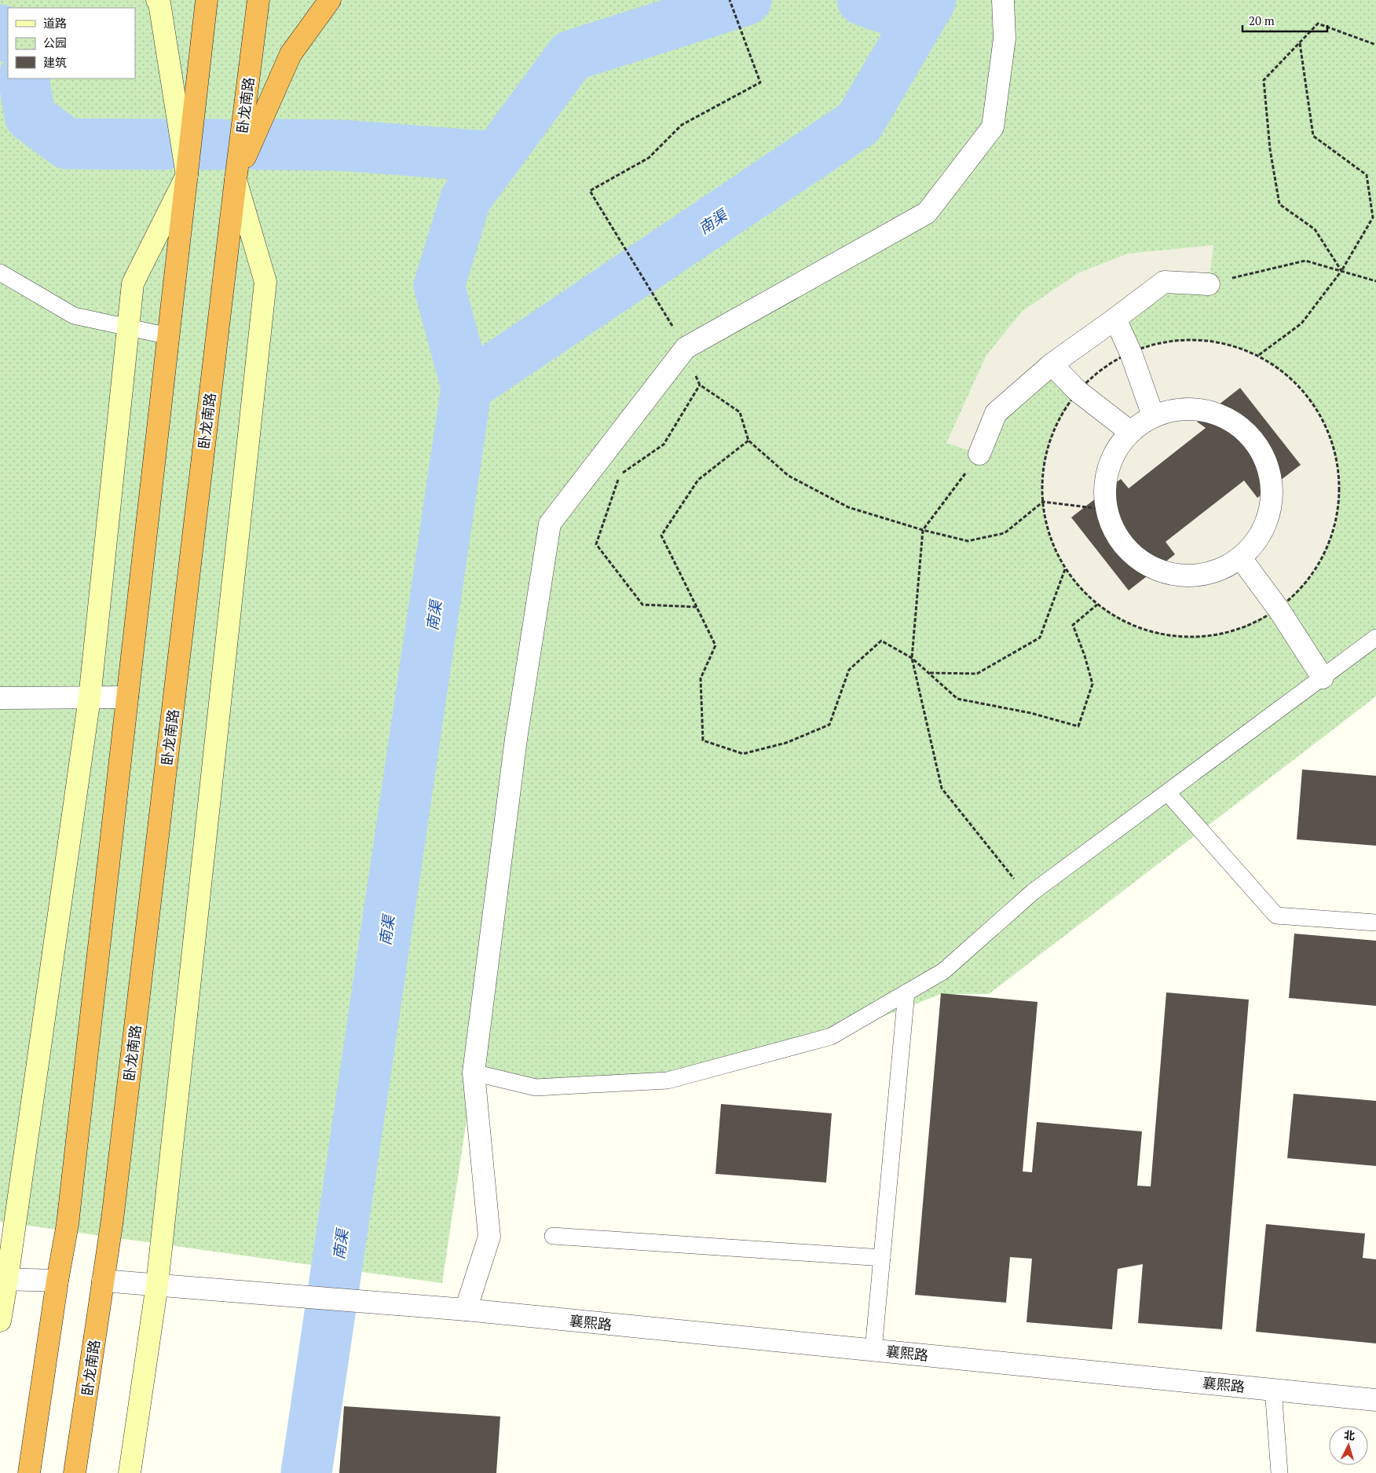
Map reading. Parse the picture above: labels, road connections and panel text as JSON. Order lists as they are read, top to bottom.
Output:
{
  "streets": {
    "highway": ["卧龙南路"],
    "street": ["襄熙路"]
  },
  "crossings": [
    ["卧龙南路", "襄熙路"]
  ],
  "water": ["南渠"],
  "legend": ["道路", "公园", "建筑"],
  "scale_bar": "20 m",
  "north": "top"
}
